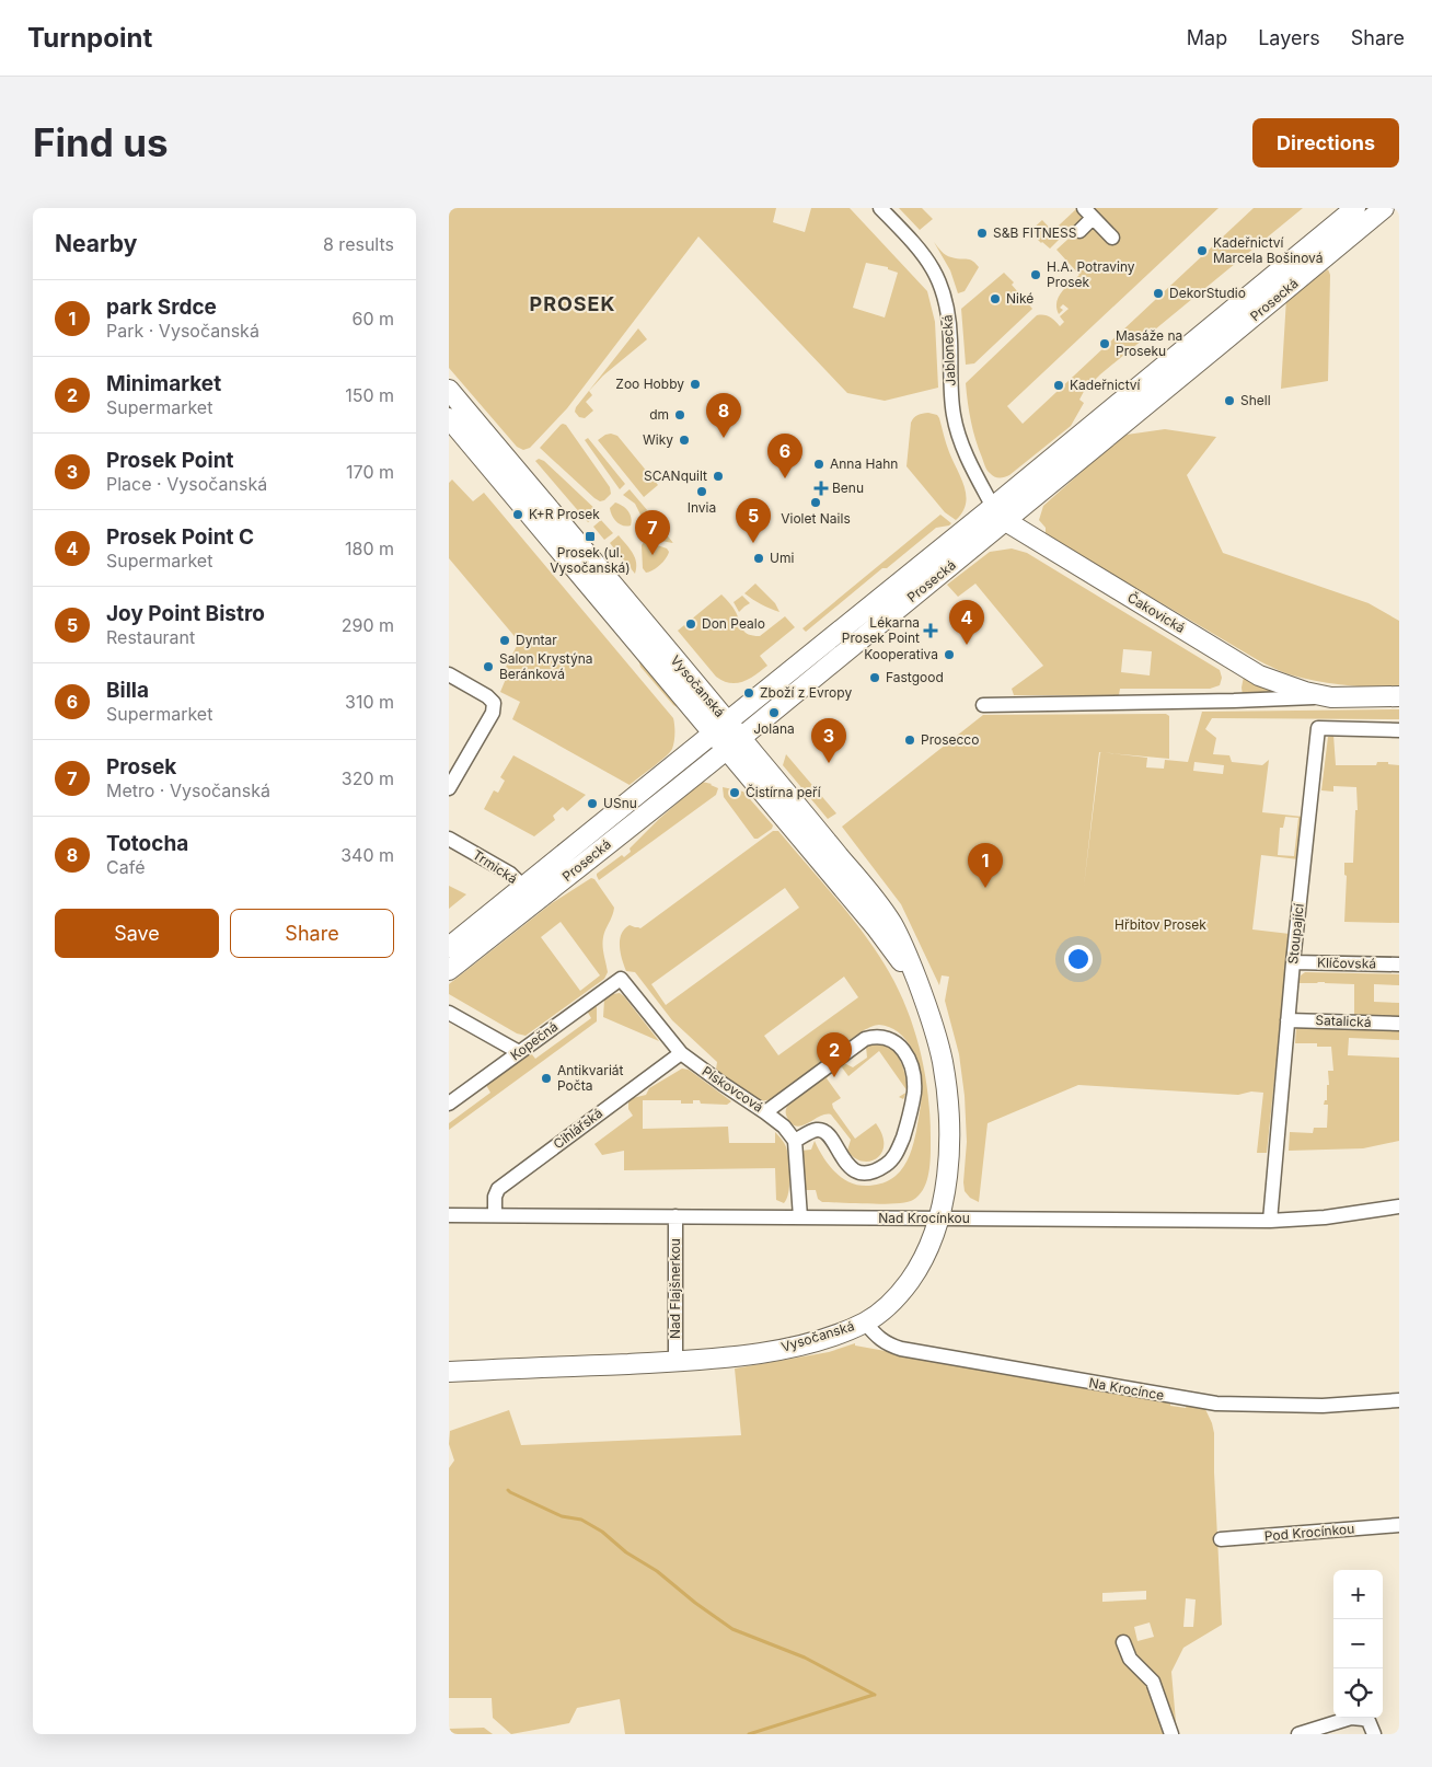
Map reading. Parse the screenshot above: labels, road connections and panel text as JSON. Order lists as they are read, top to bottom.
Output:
{
  "streets": {
    "main road": ["Prosecká", "Čakovická", "Vysočanská"],
    "street": [
      "Jablonecká",
      "Trmická",
      "Stoupající",
      "Klíčovská",
      "Satalická",
      "Kopečná",
      "Pískovcová",
      "Cihlářská",
      "Nad Krocínkou",
      "Nad Flajšnerkou",
      "Na Krocínce",
      "Pod Krocínkou"
    ]
  },
  "crossings": [
    ["Prosecká", "Jablonecká"],
    ["Prosecká", "Čakovická"],
    ["Prosecká", "Vysočanská"],
    ["Prosecká", "Trmická"],
    ["Jablonecká", "Čakovická"],
    ["Vysočanská", "Nad Krocínkou"],
    ["Vysočanská", "Nad Flajšnerkou"],
    ["Vysočanská", "Na Krocínce"],
    ["Stoupající", "Klíčovská"],
    ["Stoupající", "Satalická"],
    ["Stoupající", "Nad Krocínkou"],
    ["Kopečná", "Pískovcová"],
    ["Pískovcová", "Cihlářská"],
    ["Cihlářská", "Nad Krocínkou"],
    ["Nad Krocínkou", "Nad Flajšnerkou"]
  ],
  "districts": ["PROSEK"],
  "parks": ["Hřbitov Prosek"],
  "places": {
    "other": [
      "S&B FITNESS",
      "Kadeřnictví Marcela Bošinová",
      "H.A. Potraviny Prosek",
      "DekorStudio",
      "Niké",
      "Masáže na Proseku",
      "Zoo Hobby",
      "Kadeřnictví",
      "Shell",
      "dm",
      "Wiky",
      "Anna Hahn",
      "SCANquilt",
      "Invia",
      "Violet Nails",
      "K+R Prosek",
      "Umi",
      "Don Pealo",
      "Dyntar",
      "Kooperativa",
      "Salon Krystýna Beránková",
      "Fastgood",
      "Zboží z Evropy",
      "Jolana",
      "Prosecco",
      "Čistírna peří",
      "USnu",
      "Antikvariát Počta"
    ],
    "health": ["Benu", "Lékarna Prosek Point"],
    "transit": ["Prosek (ul. Vysočanská)"]
  },
  "page": {
    "header": "Turnpoint",
    "nav": ["Map", "Layers", "Share"],
    "buttons": [
      "Directions",
      ["Save", "Share"]
    ],
    "title": "Find us",
    "heading": ["Nearby", "8 results"],
    "list": [
      {
        "mark": "1",
        "name": "park Srdce",
        "note": "Park · Vysočanská",
        "value": "60 m"
      },
      {
        "mark": "2",
        "name": "Minimarket",
        "note": "Supermarket",
        "value": "150 m"
      },
      {
        "mark": "3",
        "name": "Prosek Point",
        "note": "Place · Vysočanská",
        "value": "170 m"
      },
      {
        "mark": "4",
        "name": "Prosek Point C",
        "note": "Supermarket",
        "value": "180 m"
      },
      {
        "mark": "5",
        "name": "Joy Point Bistro",
        "note": "Restaurant",
        "value": "290 m"
      },
      {
        "mark": "6",
        "name": "Billa",
        "note": "Supermarket",
        "value": "310 m"
      },
      {
        "mark": "7",
        "name": "Prosek",
        "note": "Metro · Vysočanská",
        "value": "320 m"
      },
      {
        "mark": "8",
        "name": "Totocha",
        "note": "Café",
        "value": "340 m"
      }
    ],
    "pins": [
      "8",
      "6",
      "5",
      "7",
      "4",
      "3",
      "1",
      "2"
    ],
    "map_buttons": ["+", "−"]
  }
}
